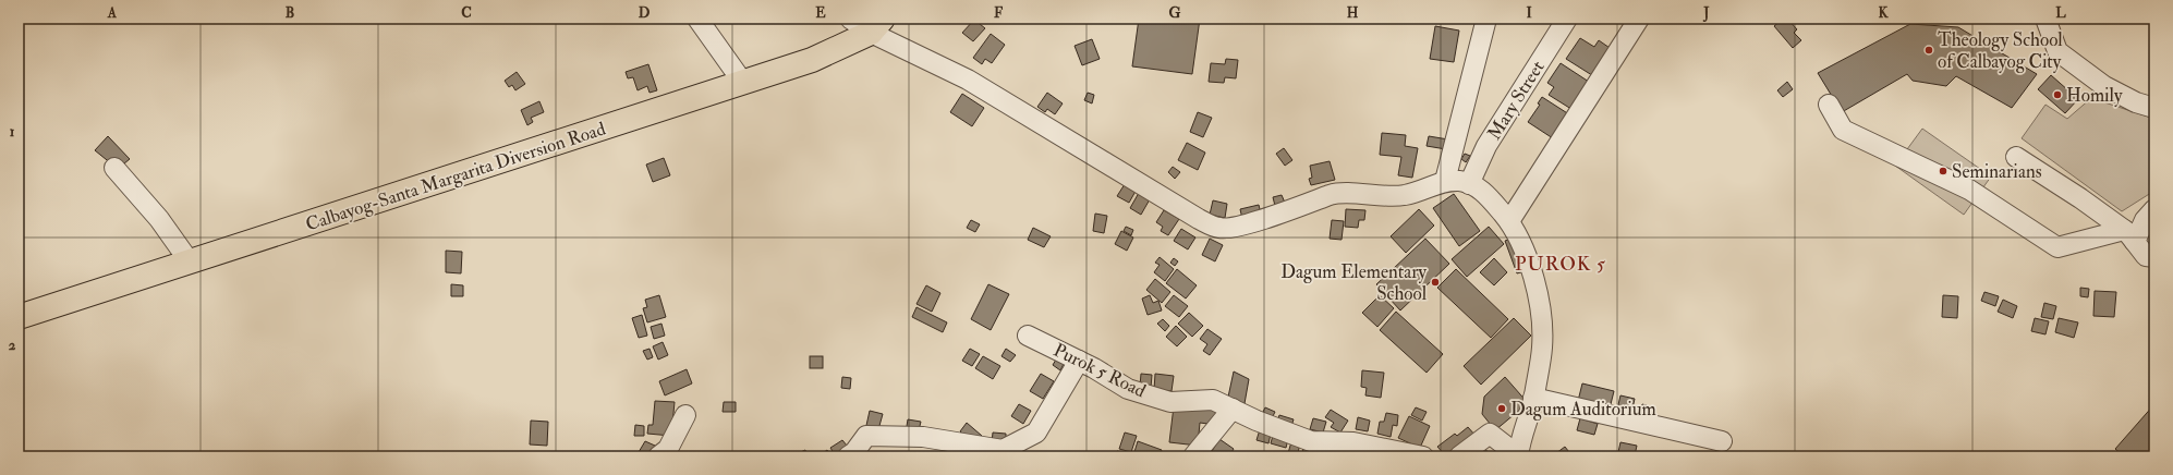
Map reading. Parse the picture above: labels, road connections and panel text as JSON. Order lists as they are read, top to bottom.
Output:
{
  "streets": {
    "highway": ["Calbayog-Santa Margarita Diversion Road"],
    "street": ["Mary Street", "Purok 5 Road"]
  },
  "districts": ["PUROK 5"],
  "places": [
    "Theology School of Calbayog City",
    "Homily",
    "Seminarians",
    "Dagum Elementary School",
    "Dagum Auditorium"
  ],
  "grid": {
    "columns": [
      "A",
      "B",
      "C",
      "D",
      "E",
      "F",
      "G",
      "H",
      "I",
      "J",
      "K",
      "L"
    ],
    "rows": ["1", "2"]
  }
}
